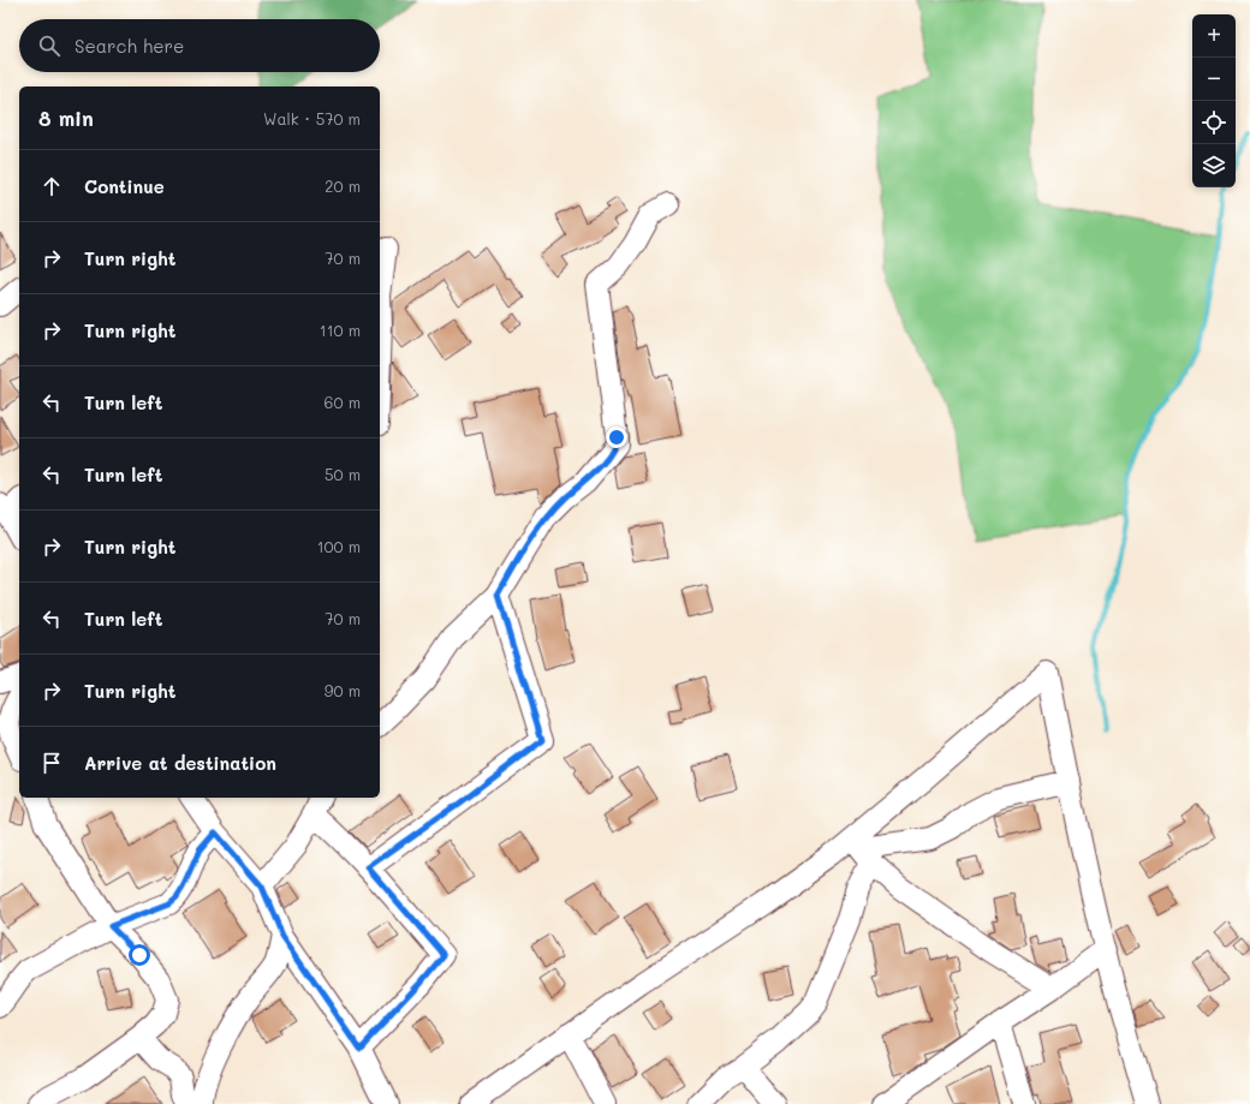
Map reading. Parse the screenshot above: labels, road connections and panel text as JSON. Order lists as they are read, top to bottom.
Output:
{
  "page": {
    "map_buttons": ["+", "−"],
    "search": "Search here",
    "heading": ["8 min", "Walk · 570 m"],
    "list": [
      ["Continue", "20 m"],
      ["Turn right", "70 m"],
      ["Turn right", "110 m"],
      ["Turn left", "60 m"],
      ["Turn left", "50 m"],
      ["Turn right", "100 m"],
      ["Turn left", "70 m"],
      ["Turn right", "90 m"],
      "Arrive at destination"
    ]
  }
}
